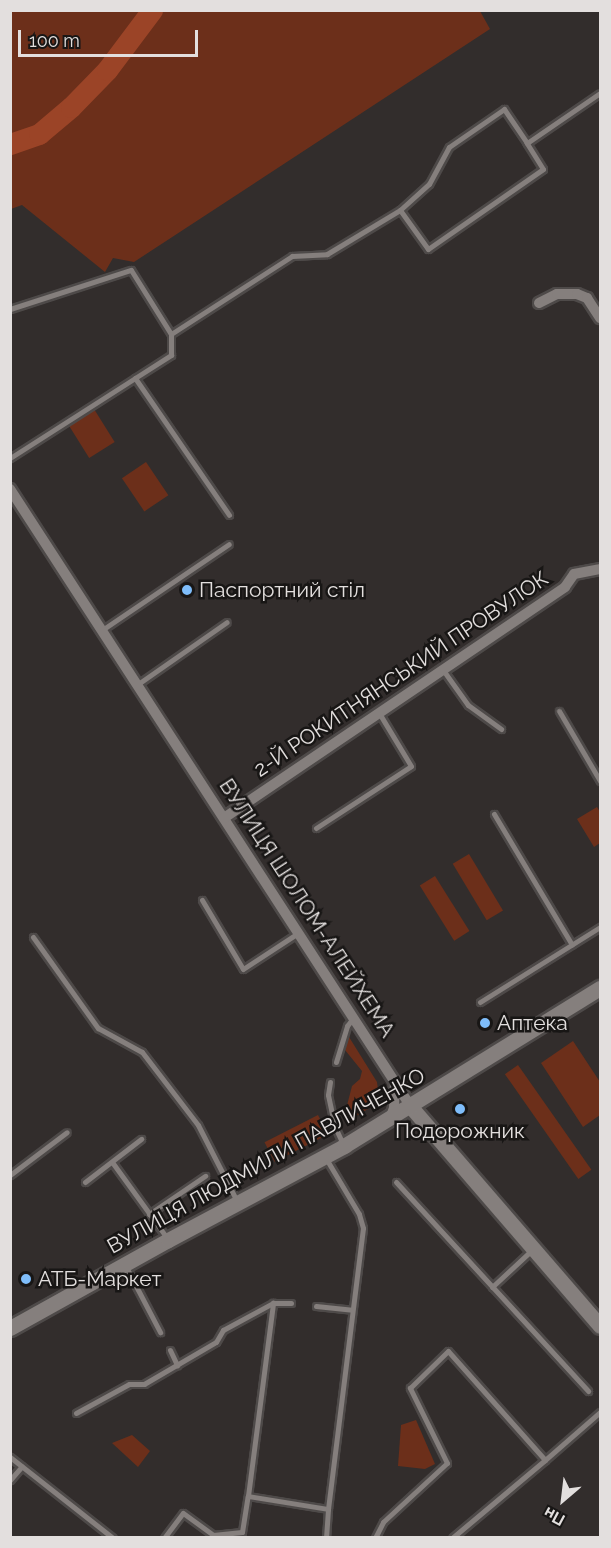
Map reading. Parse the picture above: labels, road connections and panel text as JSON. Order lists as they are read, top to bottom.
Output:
{
  "streets": {
    "main road": ["ВУЛИЦЯ ШОЛОМ-АЛЕЙХЕМА", "ВУЛИЦЯ ЛЮДМИЛИ ПАВЛИЧЕНКО"],
    "street": ["2-Й РОКИТНЯНСЬКИЙ ПРОВУЛОК"]
  },
  "crossings": [
    ["2-Й РОКИТНЯНСЬКИЙ ПРОВУЛОК", "ВУЛИЦЯ ШОЛОМ-АЛЕЙХЕМА"],
    ["ВУЛИЦЯ ШОЛОМ-АЛЕЙХЕМА", "ВУЛИЦЯ ЛЮДМИЛИ ПАВЛИЧЕНКО"]
  ],
  "places": [
    "Паспортний стіл",
    "Аптека",
    "Подорожник",
    "АТБ-Маркет"
  ],
  "scale_bar": "100 m",
  "north": "bottom left"
}
